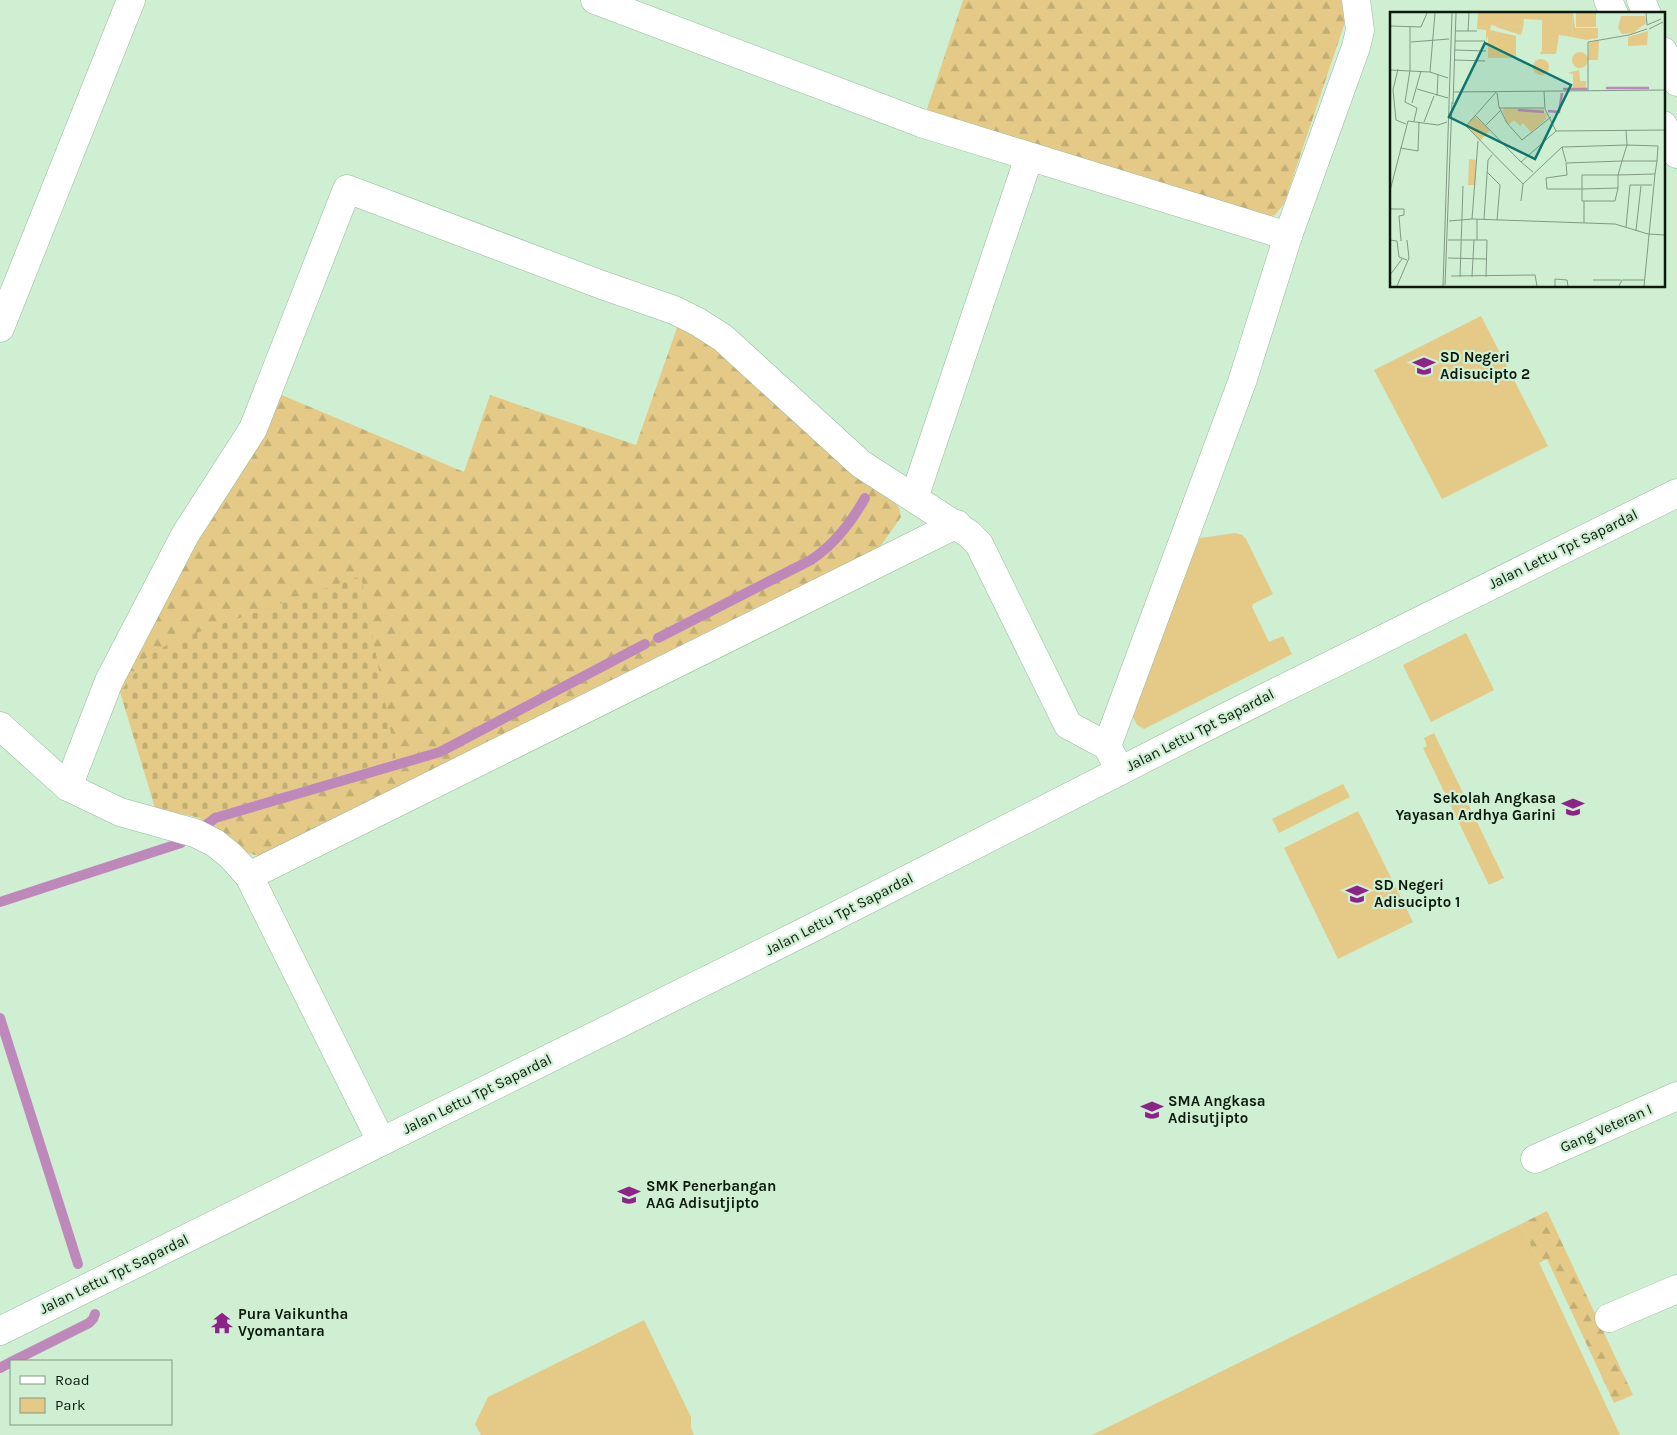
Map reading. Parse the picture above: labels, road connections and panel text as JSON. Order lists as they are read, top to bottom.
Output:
{
  "streets": {
    "main road": ["Jalan Lettu Tpt Sapardal", "Gang Veteran I"]
  },
  "places": {
    "school or university": [
      "SD Negeri Adisucipto 2",
      "Sekolah Angkasa Yayasan Ardhya Garini",
      "SD Negeri Adisucipto 1",
      "SMA Angkasa Adisutjipto",
      "SMK Penerbangan AAG Adisutjipto"
    ],
    "temple": ["Pura Vaikuntha Vyomantara"]
  },
  "legend": ["Road", "Park"]
}
